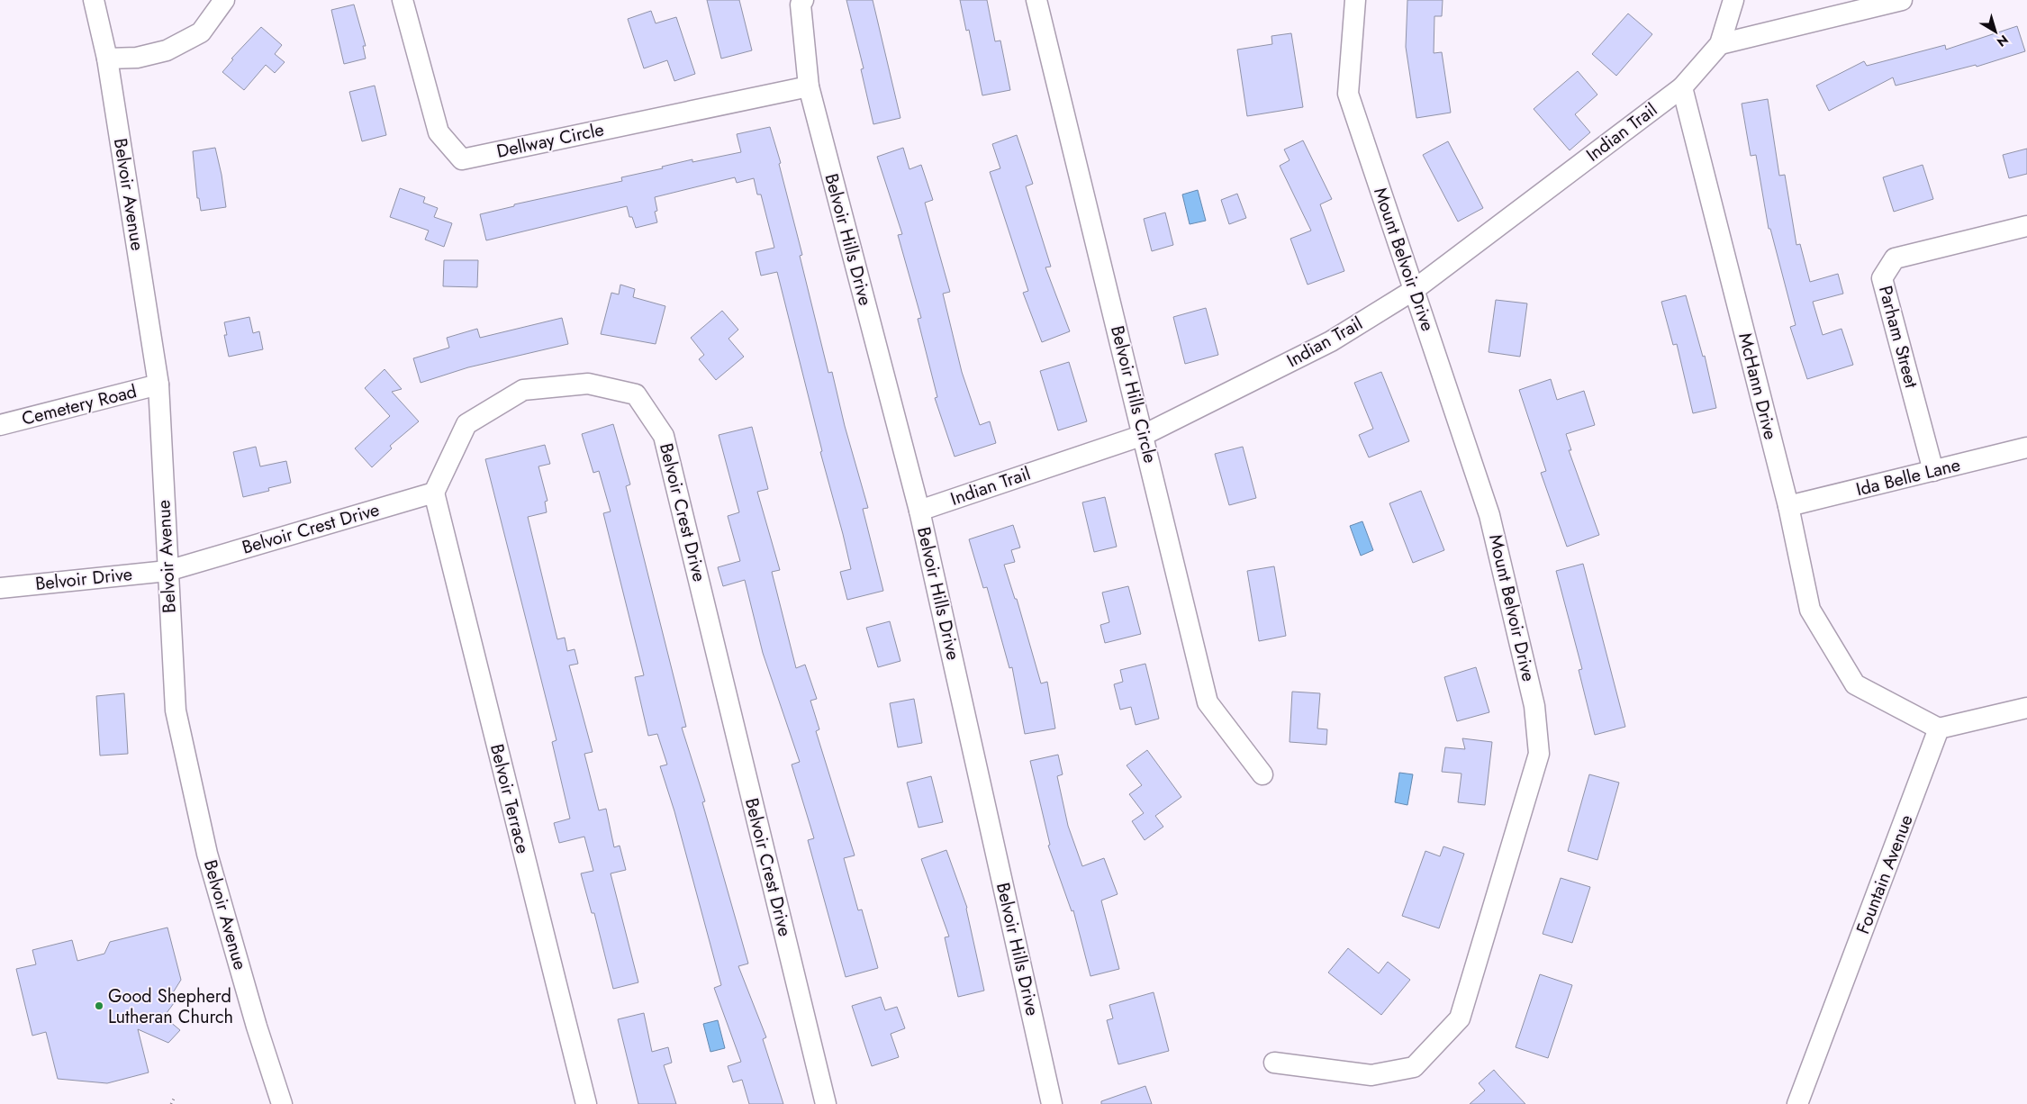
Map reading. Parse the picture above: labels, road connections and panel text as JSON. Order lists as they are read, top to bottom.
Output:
{
  "streets": {
    "street": [
      "Indian Trail",
      "Dellway Circle",
      "Belvoir Avenue",
      "Belvoir Hills Drive",
      "Mount Belvoir Drive",
      "Parham Street",
      "McHann Drive",
      "Belvoir Hills Circle",
      "Cemetery Road",
      "Ida Belle Lane",
      "Belvoir Crest Drive",
      "Belvoir Drive",
      "Belvoir Terrace",
      "Fountain Avenue"
    ]
  },
  "crossings": [
    ["Indian Trail", "Belvoir Hills Drive"],
    ["Indian Trail", "Mount Belvoir Drive"],
    ["Indian Trail", "McHann Drive"],
    ["Indian Trail", "Belvoir Hills Circle"],
    ["Dellway Circle", "Belvoir Hills Drive"],
    ["Belvoir Avenue", "Cemetery Road"],
    ["Belvoir Avenue", "Belvoir Crest Drive"],
    ["Belvoir Avenue", "Belvoir Drive"],
    ["Parham Street", "Ida Belle Lane"],
    ["McHann Drive", "Ida Belle Lane"],
    ["McHann Drive", "Fountain Avenue"],
    ["Belvoir Crest Drive", "Belvoir Drive"],
    ["Belvoir Crest Drive", "Belvoir Terrace"]
  ],
  "places": ["Good Shepherd Lutheran Church"],
  "north": "bottom right"
}
